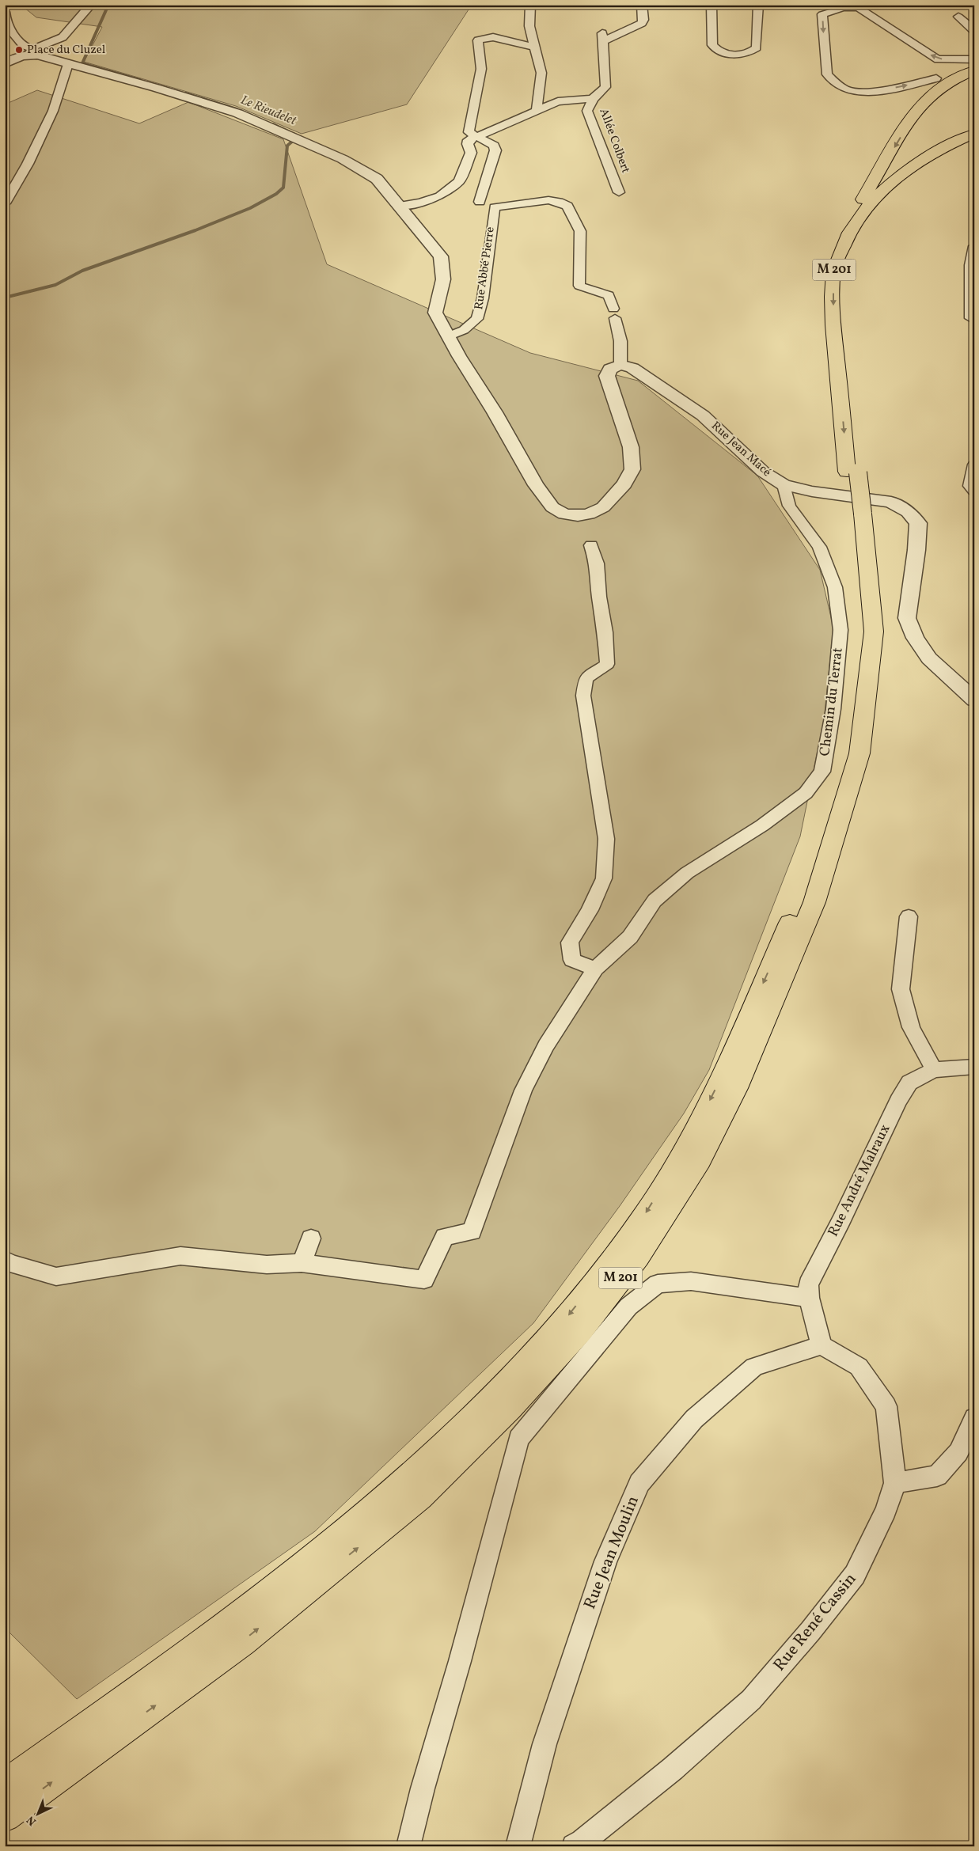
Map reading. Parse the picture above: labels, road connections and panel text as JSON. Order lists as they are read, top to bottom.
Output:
{
  "streets": {
    "highway": ["M 201"],
    "street": [
      "Allée Colbert",
      "Rue Abbé Pierre",
      "Rue Jean Macé",
      "Chemin du Terrat",
      "Rue André Malraux",
      "Rue Jean Moulin",
      "Rue René Cassin"
    ]
  },
  "crossings": [
    ["Rue Abbé Pierre", "Rue Jean Macé"],
    ["Rue Jean Macé", "Chemin du Terrat"],
    ["Rue André Malraux", "Rue Jean Moulin"],
    ["Rue André Malraux", "Rue René Cassin"],
    ["Rue Jean Moulin", "Rue René Cassin"]
  ],
  "water": ["Le Rieudelet"],
  "places": ["Place du Cluzel"],
  "north": "bottom left"
}
